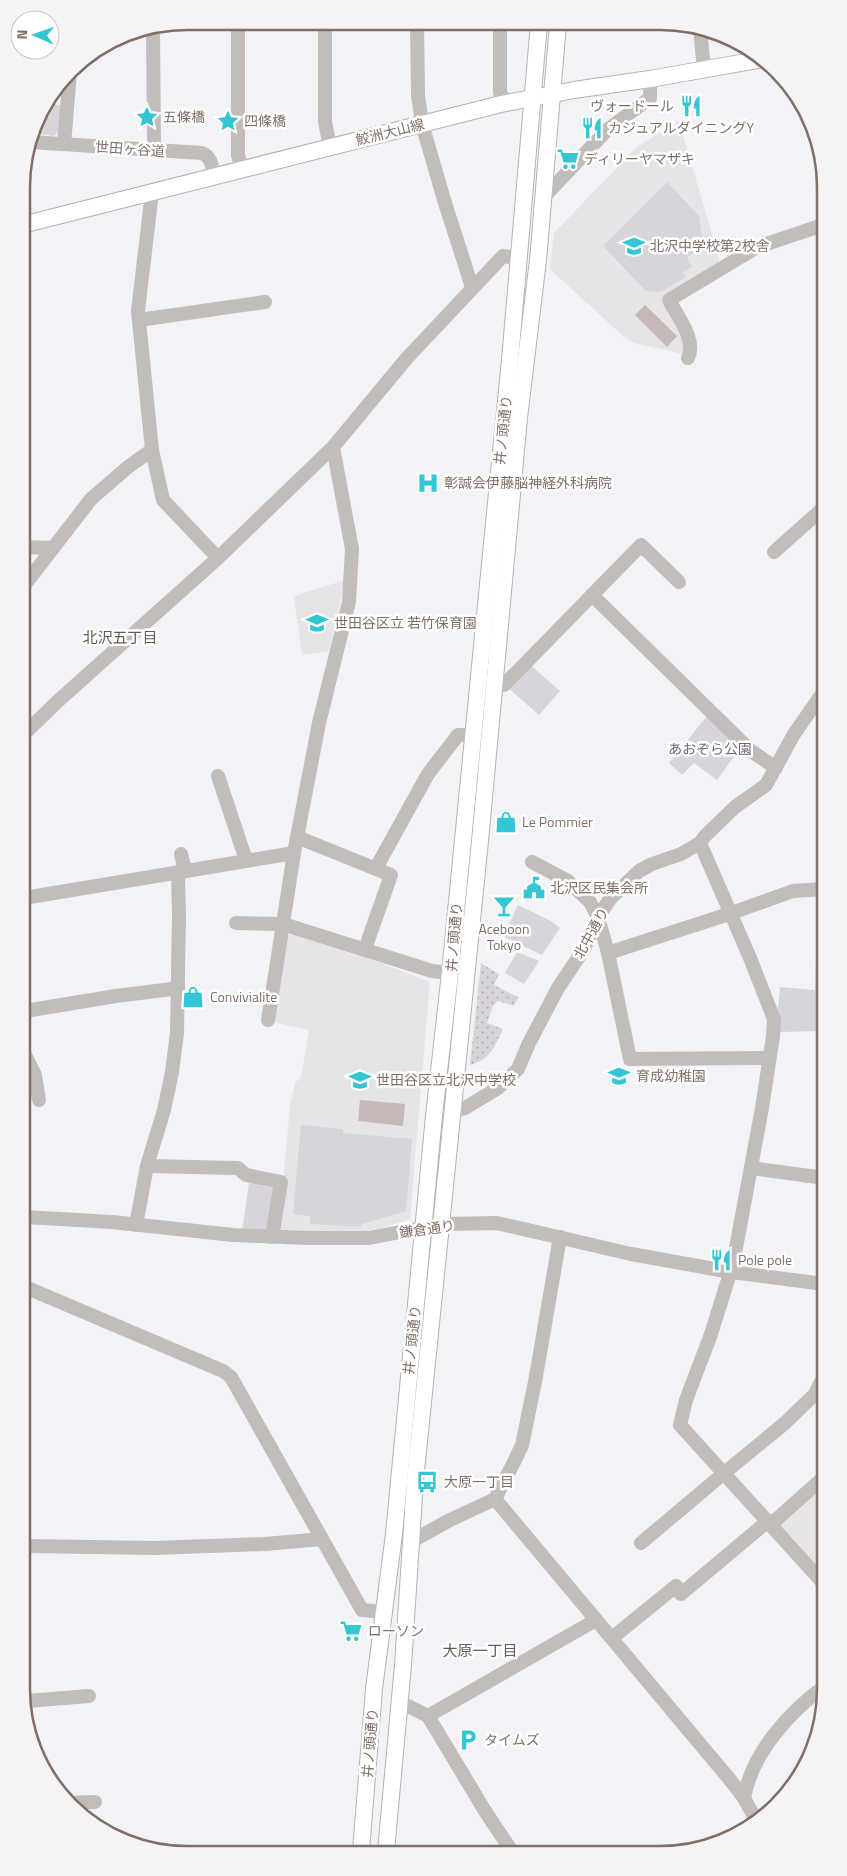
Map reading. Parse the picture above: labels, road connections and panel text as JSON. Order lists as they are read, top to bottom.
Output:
{
  "streets": {
    "main road": ["鮫洲大山線", "井ノ頭通り"],
    "street": ["世田ヶ谷道", "北中通り", "鎌倉通り"]
  },
  "crossings": [
    ["鮫洲大山線", "世田ヶ谷道"],
    ["鮫洲大山線", "井ノ頭通り"],
    ["井ノ頭通り", "北中通り"],
    ["井ノ頭通り", "鎌倉通り"]
  ],
  "districts": ["北沢五丁目", "大原一丁目"],
  "parks": ["あおぞら公園"],
  "places": {
    "restaurant": ["ヴォードール", "カジュアルダイニングY", "Pole pole"],
    "place": ["五條橋", "四條橋"],
    "supermarket": ["ディリーヤマザキ", "ローソン"],
    "school or university": [
      "北沢中学校第2校舎",
      "世田谷区立 若竹保育園",
      "育成幼稚園",
      "世田谷区立北沢中学校"
    ],
    "hospital": ["彰誠会伊藤脳神経外科病院"],
    "shop": ["Le Pommier", "Convivialite"],
    "public building": ["北沢区民集会所"],
    "bar": ["Aceboon Tokyo"],
    "bus stop": ["大原一丁目"],
    "parking": ["タイムズ"]
  },
  "north": "left"
}
